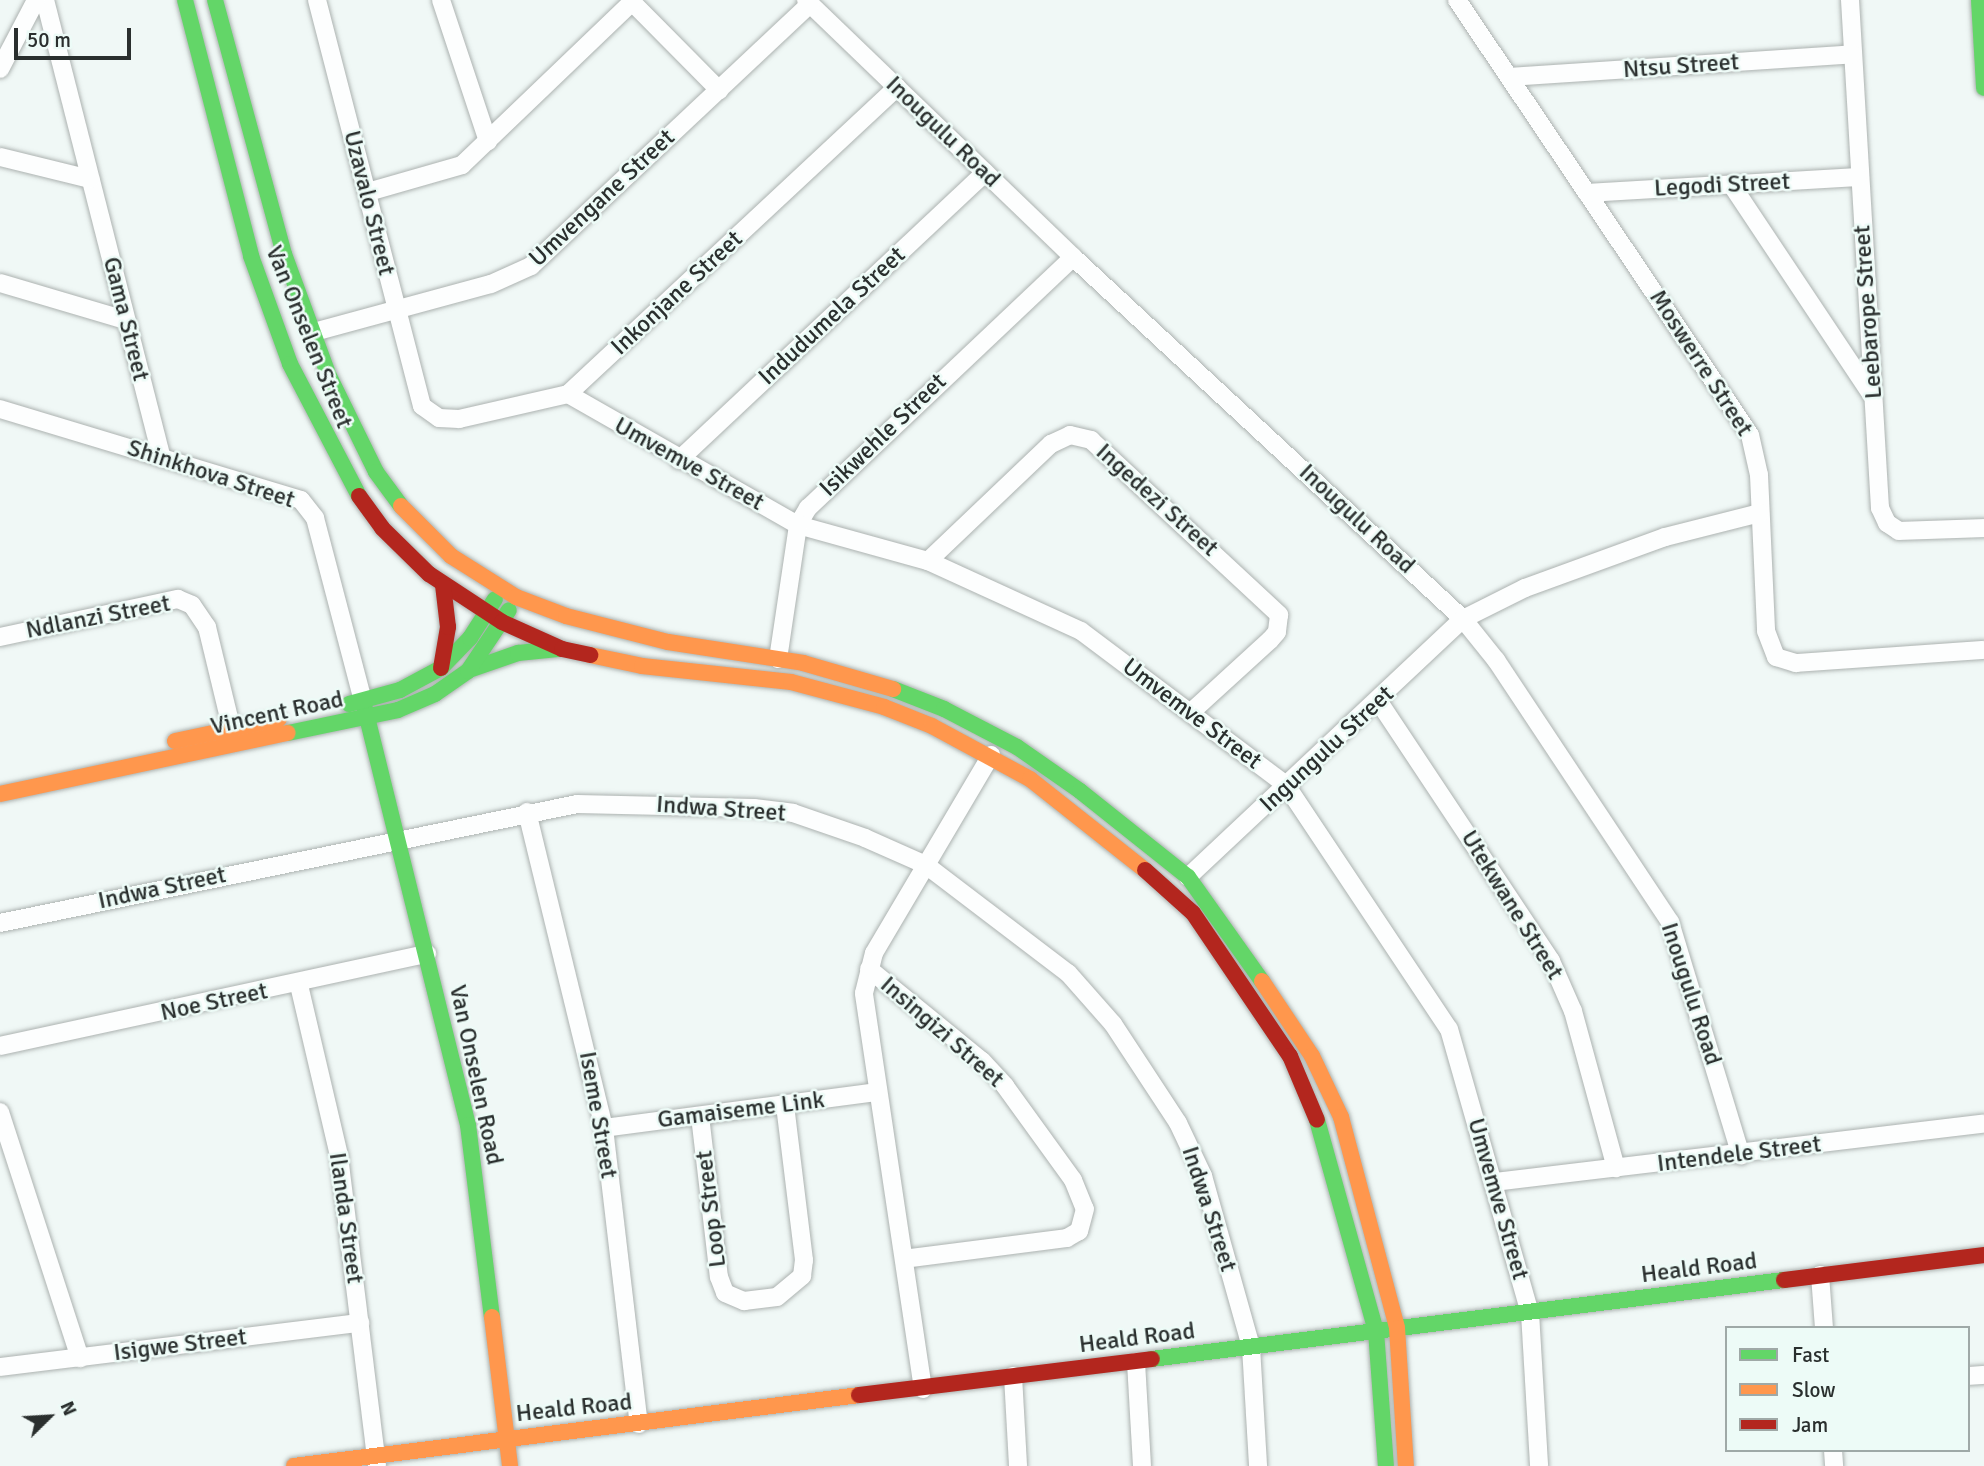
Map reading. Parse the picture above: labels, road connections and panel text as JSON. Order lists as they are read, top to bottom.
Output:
{
  "streets": {
    "main road": [
      "Van Onselen Street",
      "Vincent Road",
      "Van Onselen Road",
      "Heald Road"
    ],
    "street": [
      "Ntsu Street",
      "Inougulu Road",
      "Legodi Street",
      "Umvengane Street",
      "Uzavalo Street",
      "Inkonjane Street",
      "Leebarope Street",
      "Indudumela Street",
      "Gama Street",
      "Moswerre Street",
      "Isikwehle Street",
      "Umvemve Street",
      "Shinkhova Street",
      "Ingedezi Street",
      "Ndlanzi Street",
      "Ingungulu Street",
      "Indwa Street",
      "Utekwane Street",
      "Noe Street",
      "Insingizi Street",
      "Gamaiseme Link",
      "Iseme Street",
      "Intendele Street",
      "Loop Street",
      "Ilanda Street",
      "Isigwe Street"
    ]
  },
  "crossings": [
    ["Ntsu Street", "Leebarope Street"],
    ["Ntsu Street", "Moswerre Street"],
    ["Inougulu Road", "Umvengane Street"],
    ["Inougulu Road", "Inkonjane Street"],
    ["Inougulu Road", "Indudumela Street"],
    ["Inougulu Road", "Isikwehle Street"],
    ["Inougulu Road", "Ingungulu Street"],
    ["Inougulu Road", "Intendele Street"],
    ["Legodi Street", "Leebarope Street"],
    ["Legodi Street", "Moswerre Street"],
    ["Umvengane Street", "Uzavalo Street"],
    ["Umvengane Street", "Van Onselen Street"],
    ["Uzavalo Street", "Inkonjane Street"],
    ["Uzavalo Street", "Umvemve Street"],
    ["Inkonjane Street", "Umvemve Street"],
    ["Indudumela Street", "Umvemve Street"],
    ["Gama Street", "Shinkhova Street"],
    ["Van Onselen Street", "Vincent Road"],
    ["Van Onselen Street", "Ingungulu Street"],
    ["Van Onselen Street", "Heald Road"],
    ["Moswerre Street", "Ingungulu Street"],
    ["Isikwehle Street", "Umvemve Street"],
    ["Umvemve Street", "Ingedezi Street"],
    ["Umvemve Street", "Ingungulu Street"],
    ["Umvemve Street", "Intendele Street"],
    ["Umvemve Street", "Heald Road"],
    ["Shinkhova Street", "Vincent Road"],
    ["Shinkhova Street", "Van Onselen Road"],
    ["Ndlanzi Street", "Vincent Road"],
    ["Vincent Road", "Van Onselen Road"],
    ["Ingungulu Street", "Utekwane Street"],
    ["Indwa Street", "Insingizi Street"],
    ["Indwa Street", "Van Onselen Road"],
    ["Indwa Street", "Iseme Street"],
    ["Indwa Street", "Heald Road"],
    ["Utekwane Street", "Intendele Street"],
    ["Noe Street", "Van Onselen Road"],
    ["Noe Street", "Ilanda Street"],
    ["Insingizi Street", "Gamaiseme Link"],
    ["Insingizi Street", "Heald Road"],
    ["Van Onselen Road", "Heald Road"],
    ["Gamaiseme Link", "Iseme Street"],
    ["Gamaiseme Link", "Loop Street"],
    ["Iseme Street", "Heald Road"],
    ["Ilanda Street", "Heald Road"],
    ["Ilanda Street", "Isigwe Street"]
  ],
  "legend": ["Fast", "Slow", "Jam"],
  "scale_bar": "50 m",
  "north": "top right"
}
